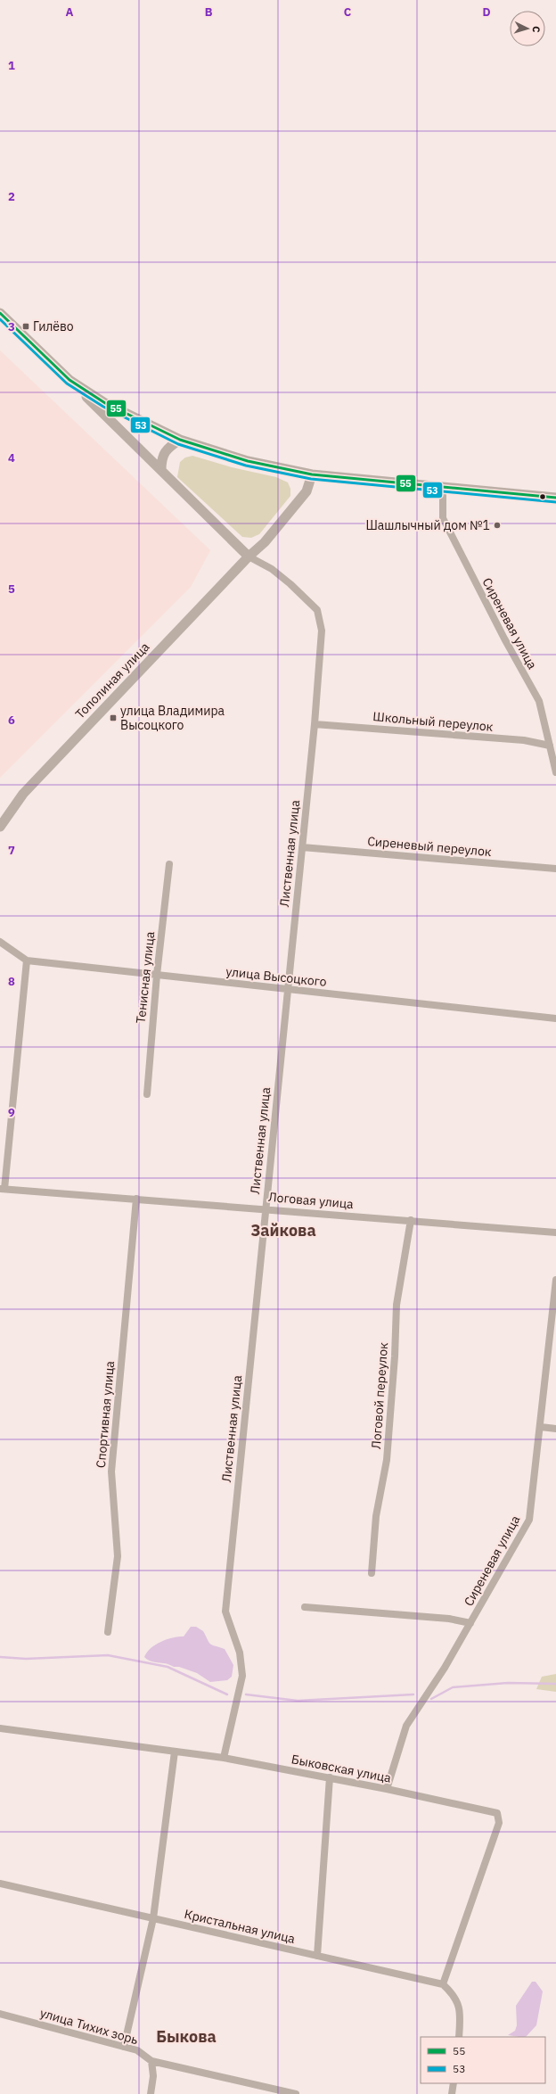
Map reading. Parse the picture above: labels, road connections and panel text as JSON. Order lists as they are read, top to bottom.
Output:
{
  "streets": {
    "main road": ["Тополиная улица"],
    "street": [
      "Сиреневая улица",
      "Школьный переулок",
      "Сиреневый переулок",
      "Лиственная улица",
      "улица Высоцкого",
      "Тенисная улица",
      "Логовая улица",
      "Логовой переулок",
      "Спортивная улица",
      "Быковская улица",
      "Кристальная улица",
      "улица Тихих зорь"
    ]
  },
  "crossings": [
    ["Сиреневая улица", "Школьный переулок"],
    ["Сиреневая улица", "Быковская улица"],
    ["Тополиная улица", "Лиственная улица"],
    ["Школьный переулок", "Лиственная улица"],
    ["Сиреневый переулок", "Лиственная улица"],
    ["Лиственная улица", "улица Высоцкого"],
    ["Лиственная улица", "Логовая улица"],
    ["Лиственная улица", "Быковская улица"],
    ["улица Высоцкого", "Тенисная улица"],
    ["Логовая улица", "Логовой переулок"],
    ["Логовая улица", "Спортивная улица"],
    ["Быковская улица", "Кристальная улица"]
  ],
  "districts": ["Зайкова", "Быкова"],
  "places": {
    "transit": ["Гилёво", "улица Владимира Высоцкого"],
    "other": ["Шашлычный дом №1"]
  },
  "lines": ["transit line 55", "transit line 53"],
  "legend": ["55", "53"],
  "north": "right",
  "grid": {
    "columns": [
      "A",
      "B",
      "C",
      "D"
    ],
    "rows": [
      "1",
      "2",
      "3",
      "4",
      "5",
      "6",
      "7",
      "8",
      "9"
    ]
  }
}
